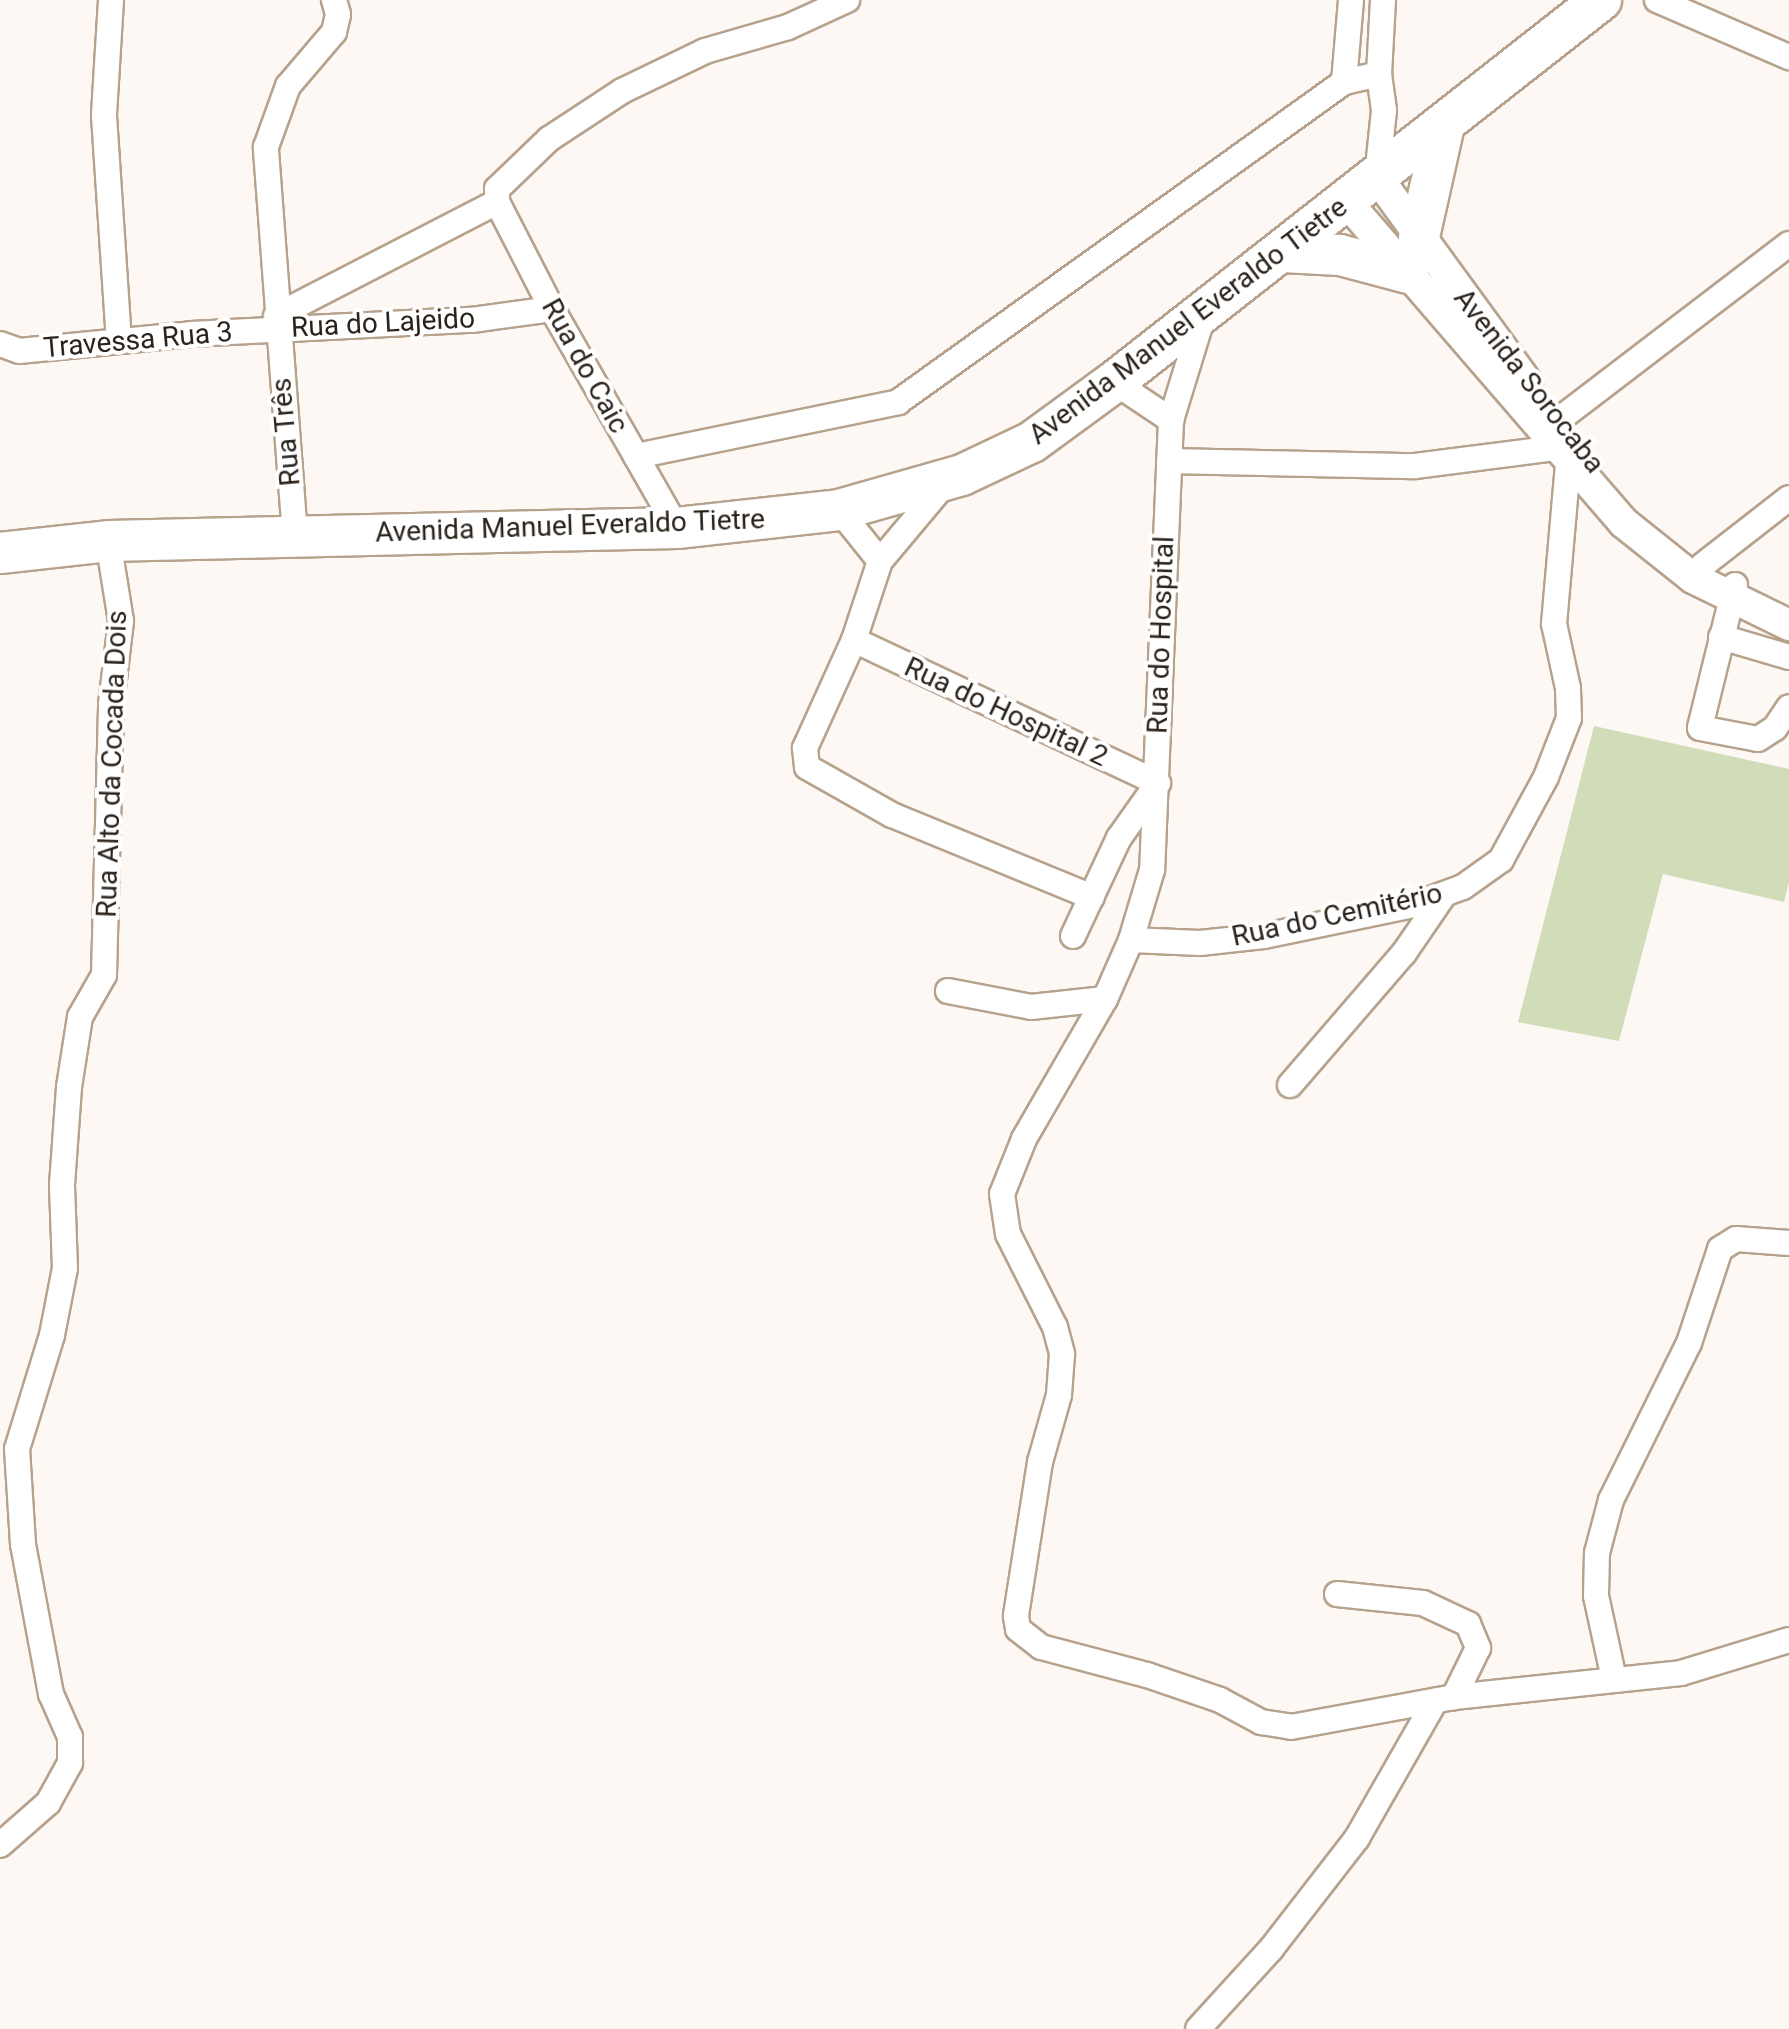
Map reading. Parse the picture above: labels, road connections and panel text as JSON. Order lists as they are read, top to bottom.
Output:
{
  "streets": {
    "main road": ["Avenida Manuel Everaldo Tietre"],
    "street": [
      "Rua do Lajeido",
      "Travessa Rua 3",
      "Rua do Caic",
      "Avenida Sorocaba",
      "Rua Três",
      "Rua do Hospital",
      "Rua do Hospital 2",
      "Rua Alto da Cocada Dois",
      "Rua do Cemitério"
    ]
  },
  "crossings": [
    ["Avenida Manuel Everaldo Tietre", "Rua do Caic"],
    ["Avenida Manuel Everaldo Tietre", "Avenida Sorocaba"],
    ["Avenida Manuel Everaldo Tietre", "Rua Três"],
    ["Avenida Manuel Everaldo Tietre", "Rua do Hospital"],
    ["Avenida Manuel Everaldo Tietre", "Rua Alto da Cocada Dois"],
    ["Rua do Lajeido", "Travessa Rua 3"],
    ["Rua do Lajeido", "Rua do Caic"],
    ["Rua do Lajeido", "Rua Três"],
    ["Travessa Rua 3", "Rua Três"],
    ["Avenida Sorocaba", "Rua do Hospital"],
    ["Avenida Sorocaba", "Rua do Cemitério"],
    ["Rua do Hospital", "Rua do Hospital 2"],
    ["Rua do Hospital", "Rua do Cemitério"]
  ]
}
